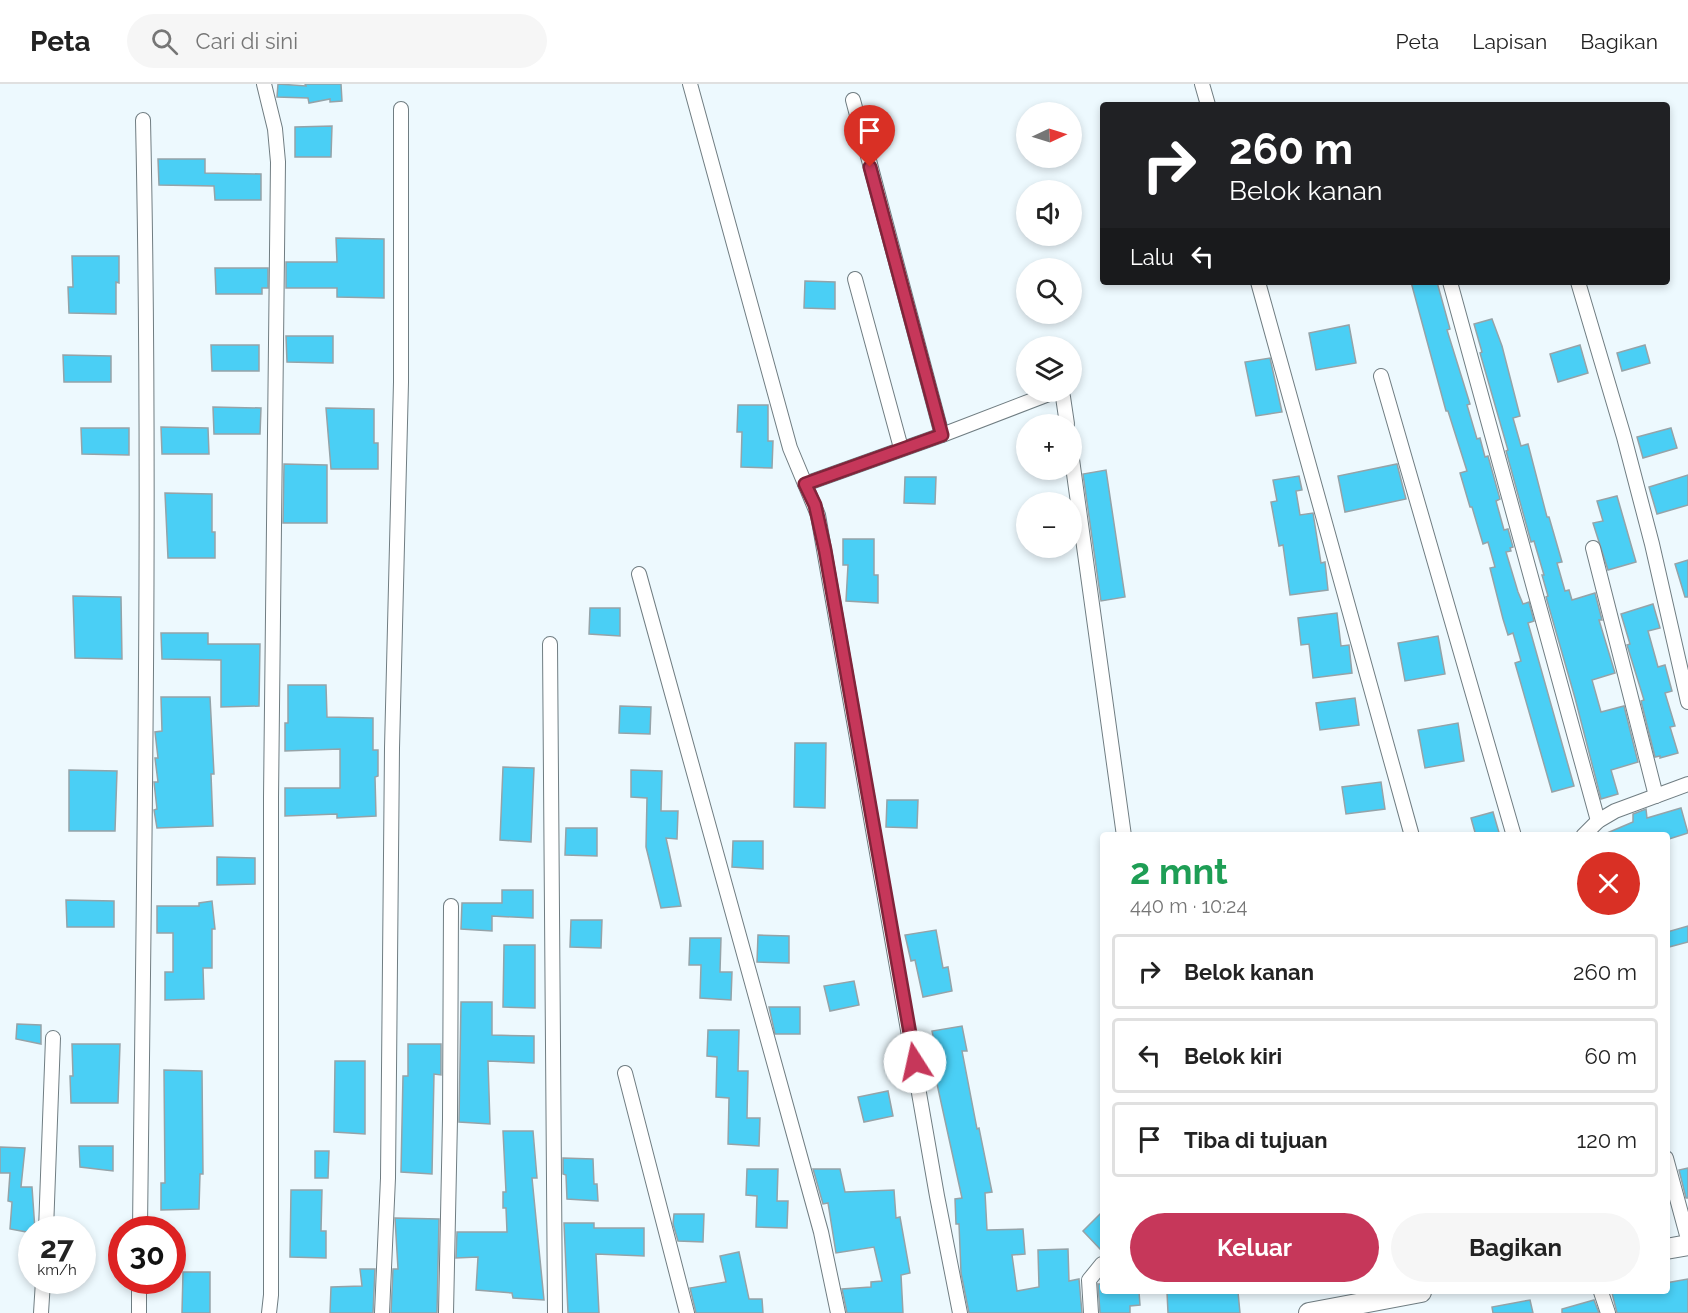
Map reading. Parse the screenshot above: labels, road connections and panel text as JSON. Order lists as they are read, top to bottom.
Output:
{
  "north": "right",
  "page": {
    "header": "Peta",
    "search": "Cari di sini",
    "nav": ["Peta", "Lapisan", "Bagikan"],
    "map_buttons": ["+", "−"],
    "turn": ["260 m", "Belok kanan"],
    "then": "Lalu",
    "heading": ["2 mnt", "440 m · 10:24"],
    "list": [
      {
        "name": "Belok kanan",
        "value": "260 m"
      },
      {
        "name": "Belok kiri",
        "value": "60 m"
      },
      {
        "name": "Tiba di tujuan",
        "value": "120 m"
      }
    ],
    "buttons": ["Keluar", "Bagikan"],
    "speed": "27 km/h",
    "limit": "30"
  }
}
